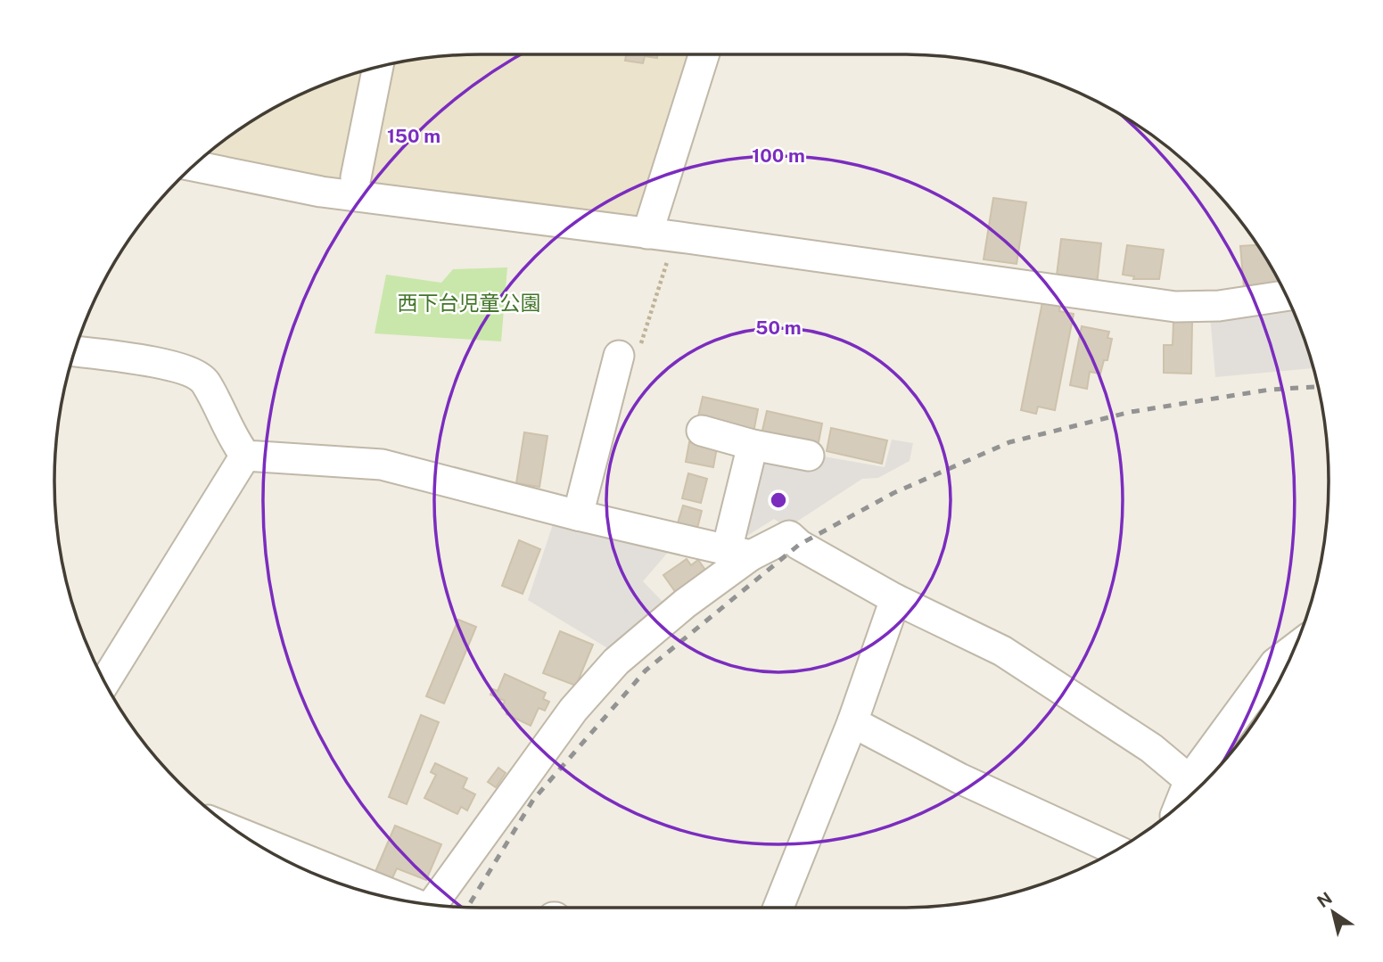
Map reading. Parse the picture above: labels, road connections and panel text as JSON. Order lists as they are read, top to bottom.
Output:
{
  "parks": ["西下台児童公園"],
  "north": "top left",
  "rings": ["150 m", "100 m", "50 m"]
}
